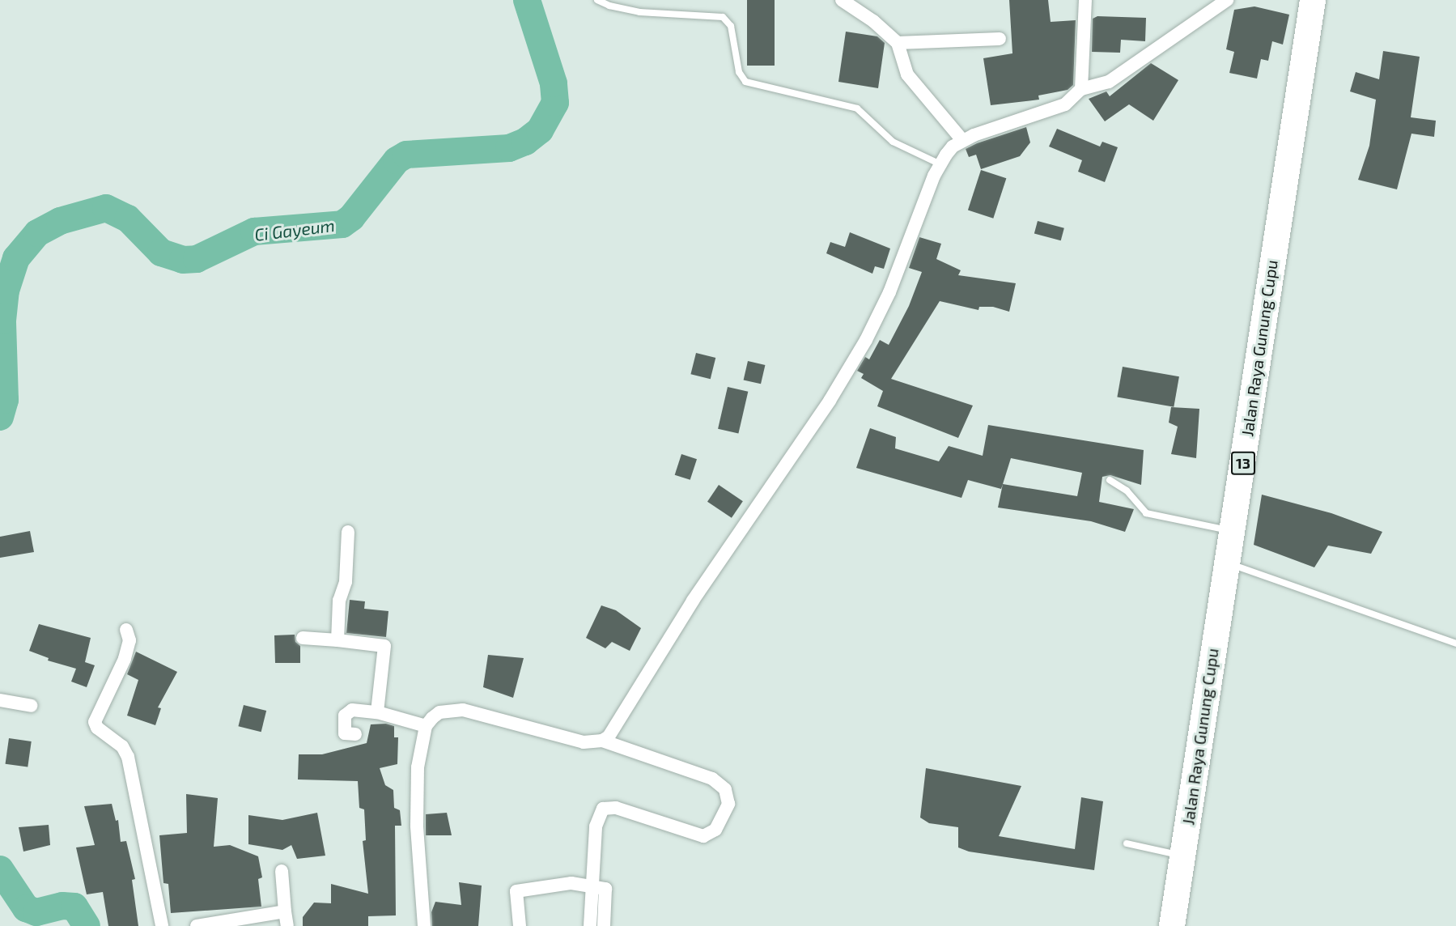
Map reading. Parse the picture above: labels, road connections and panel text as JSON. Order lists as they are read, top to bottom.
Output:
{
  "streets": {
    "highway": ["Jalan Raya Gunung Cupu", "13"]
  },
  "water": ["Ci Gayeum"]
}
